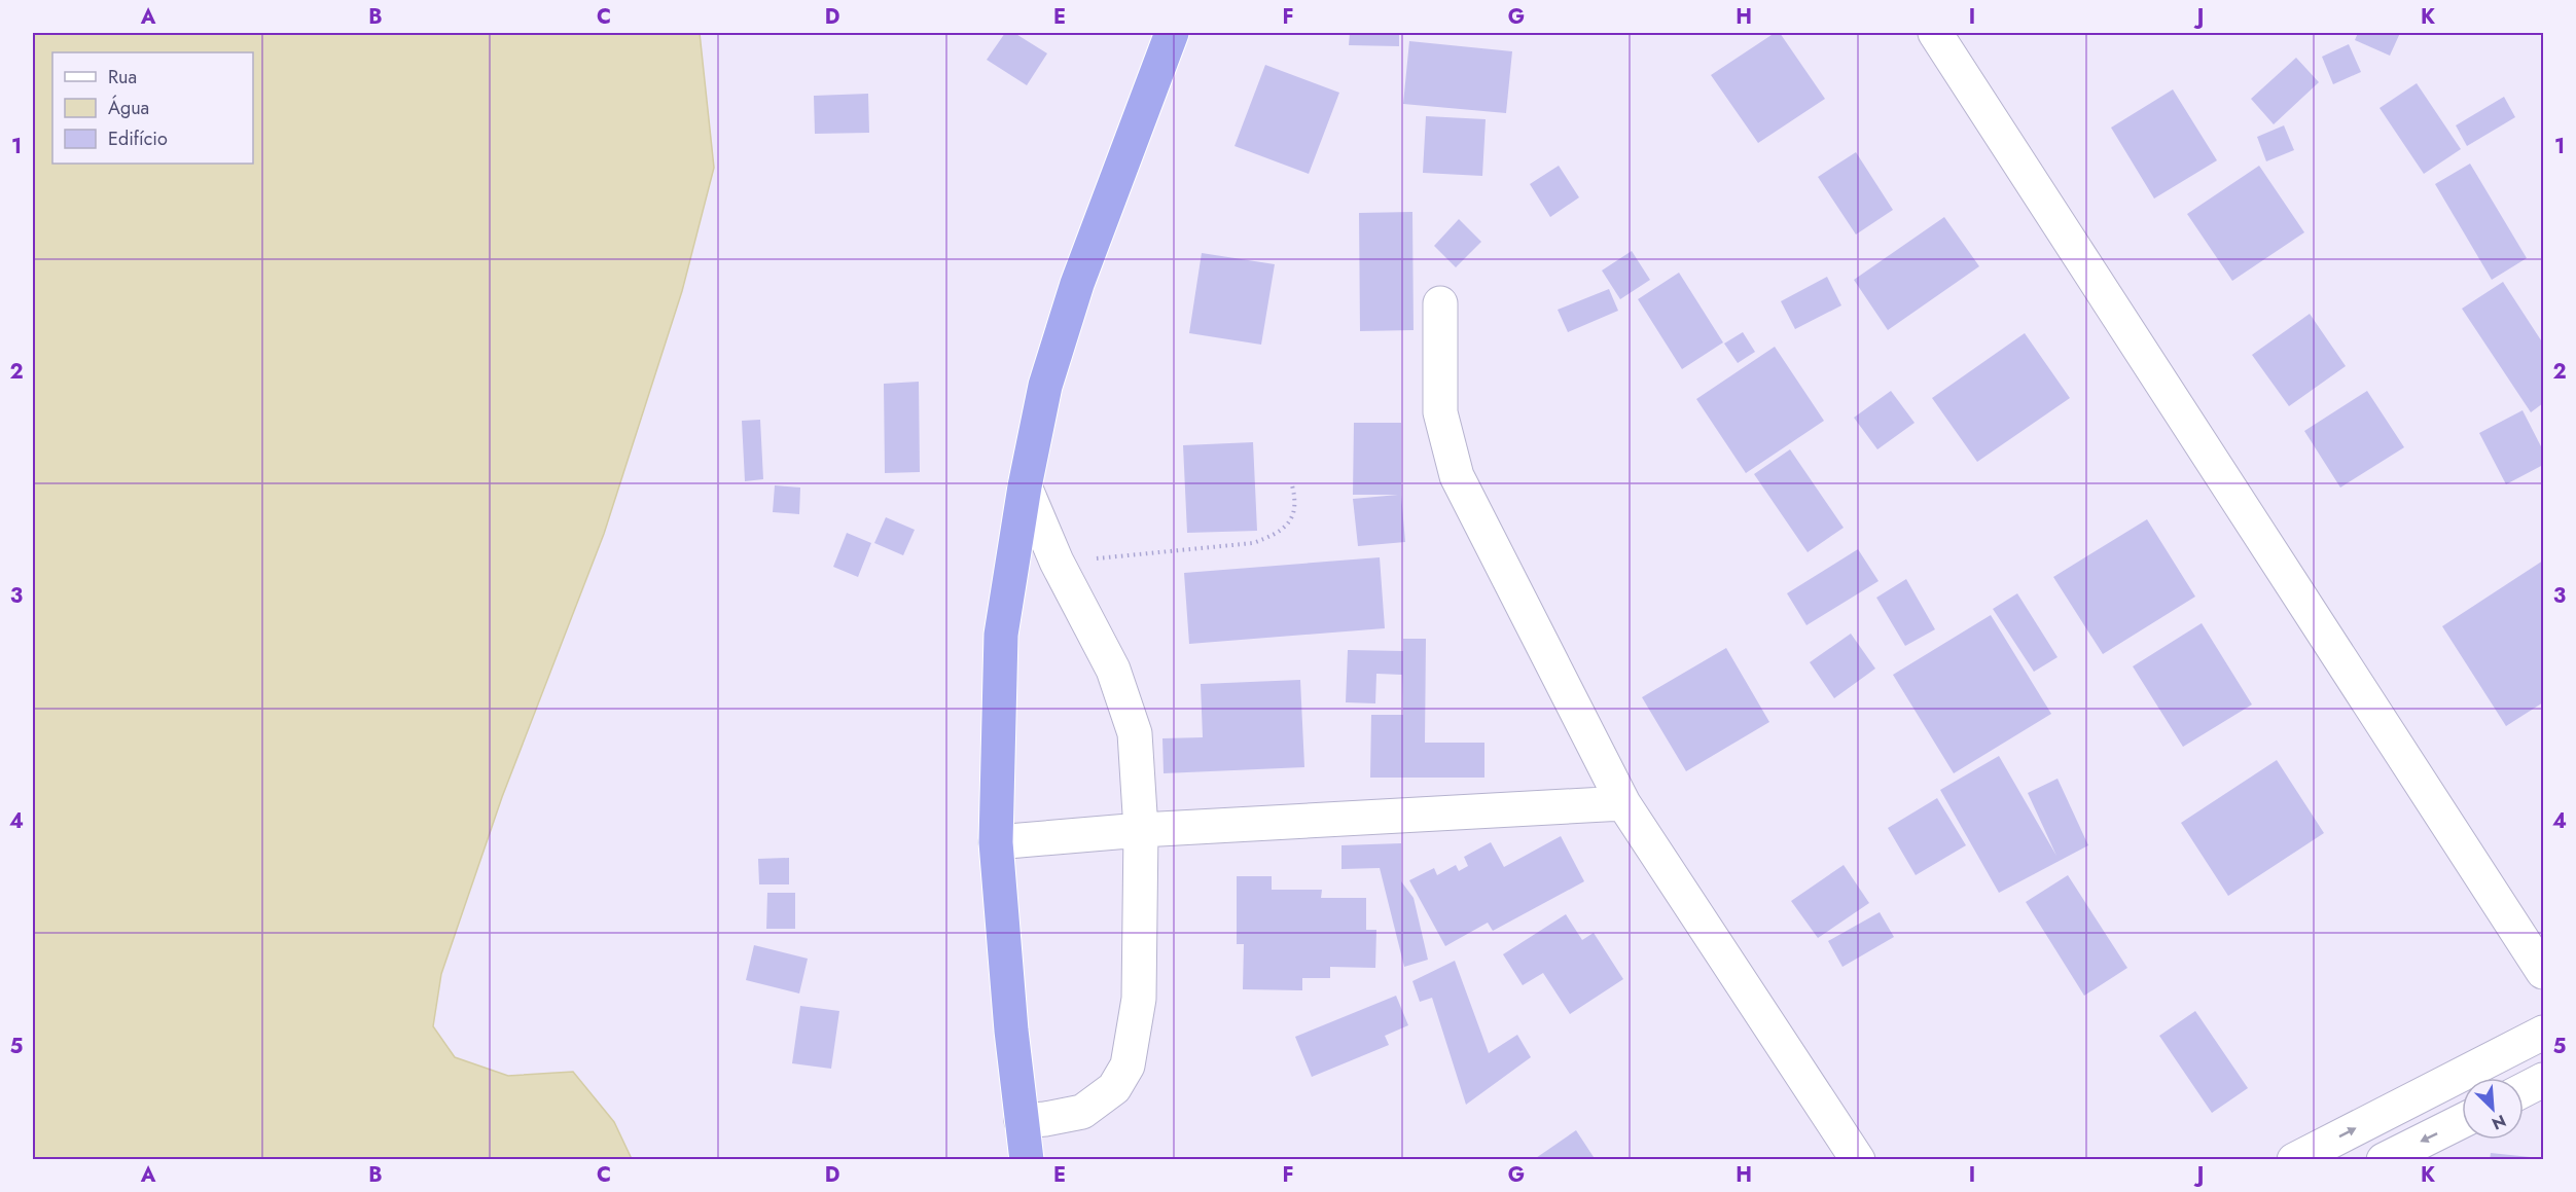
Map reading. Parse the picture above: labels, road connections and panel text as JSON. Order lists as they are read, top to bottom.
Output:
{
  "legend": ["Rua", "Água", "Edifício"],
  "north": "bottom right",
  "grid": {
    "columns": [
      "A",
      "B",
      "C",
      "D",
      "E",
      "F",
      "G",
      "H",
      "I",
      "J",
      "K"
    ],
    "rows": [
      "1",
      "2",
      "3",
      "4",
      "5"
    ]
  }
}
